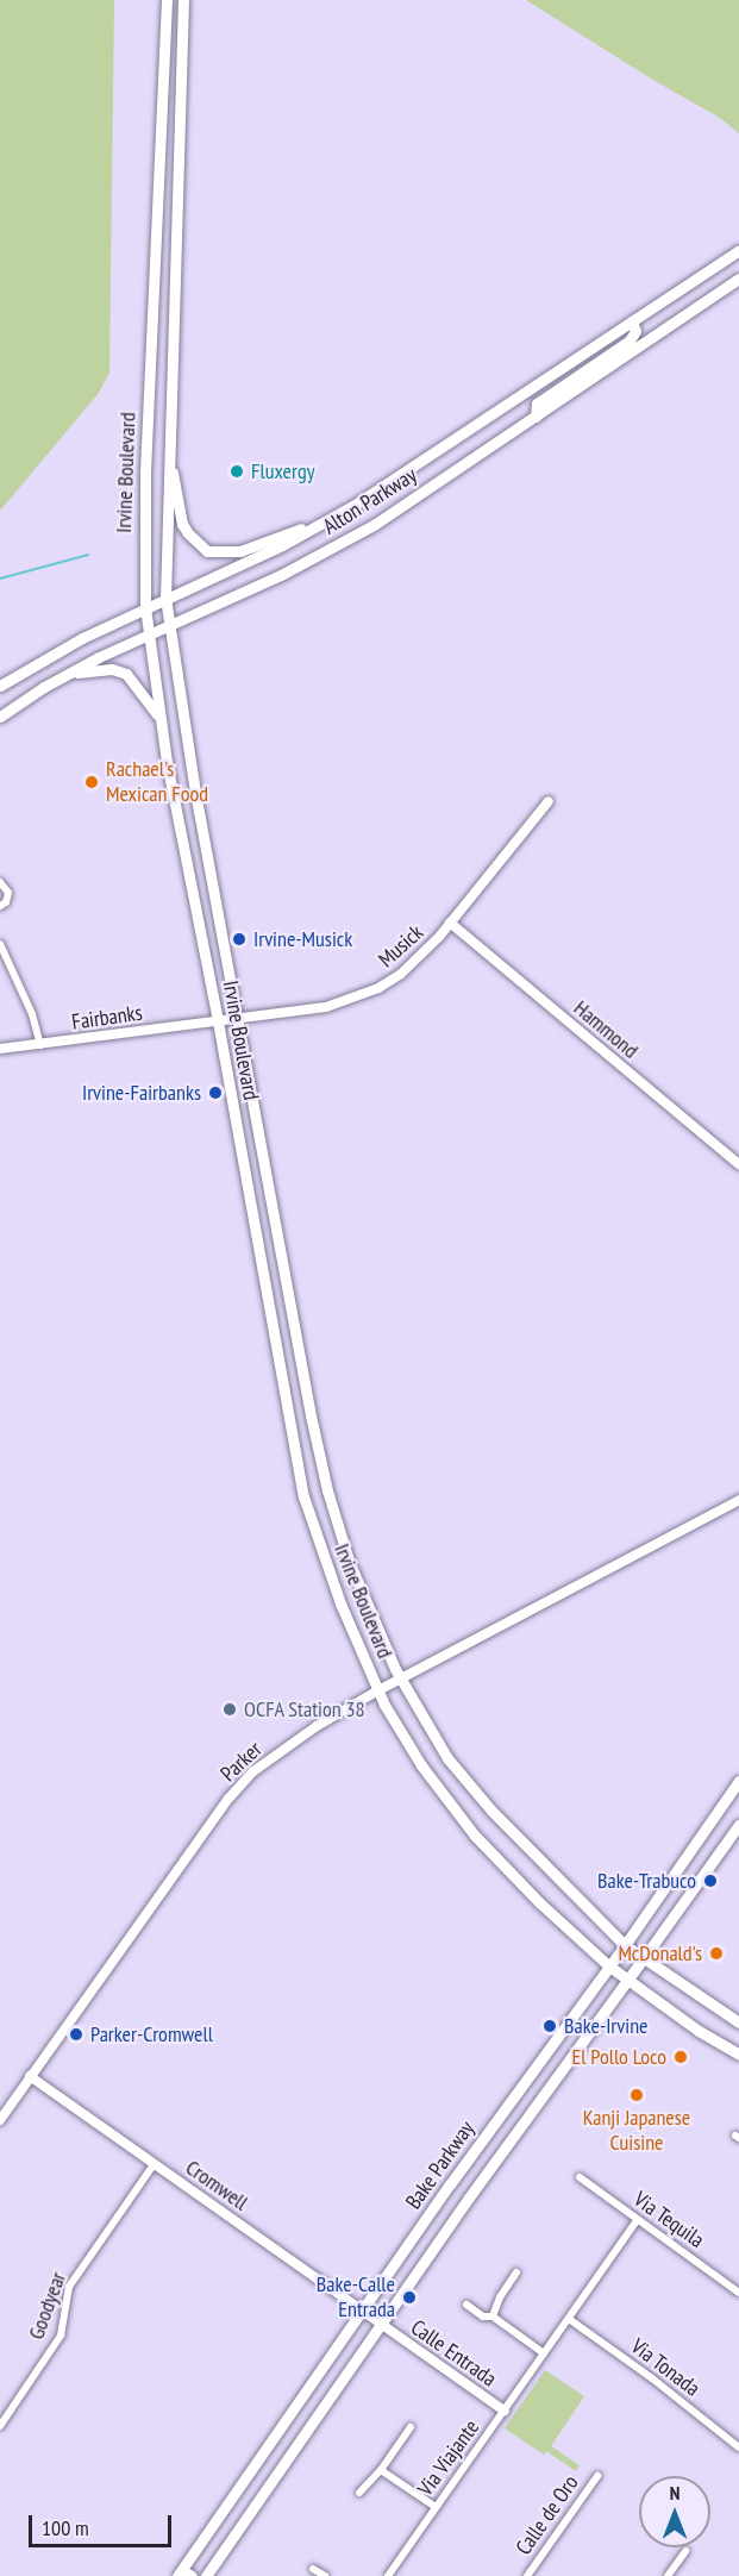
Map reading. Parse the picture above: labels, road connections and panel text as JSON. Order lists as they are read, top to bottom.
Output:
{
  "streets": {
    "main road": ["Irvine Boulevard", "Alton Parkway", "Bake Parkway"],
    "street": [
      "Musick",
      "Fairbanks",
      "Hammond",
      "Parker",
      "Cromwell",
      "Via Tequila",
      "Goodyear",
      "Calle Entrada",
      "Via Tonada",
      "Via Viajante",
      "Calle de Oro"
    ]
  },
  "crossings": [
    ["Irvine Boulevard", "Alton Parkway"],
    ["Irvine Boulevard", "Musick"],
    ["Irvine Boulevard", "Fairbanks"],
    ["Irvine Boulevard", "Parker"],
    ["Irvine Boulevard", "Bake Parkway"],
    ["Musick", "Fairbanks"],
    ["Musick", "Hammond"],
    ["Parker", "Cromwell"],
    ["Bake Parkway", "Cromwell"],
    ["Bake Parkway", "Calle Entrada"],
    ["Cromwell", "Goodyear"],
    ["Cromwell", "Calle Entrada"],
    ["Via Tequila", "Via Viajante"],
    ["Calle Entrada", "Via Viajante"],
    ["Via Tonada", "Via Viajante"]
  ],
  "places": [
    "Fluxergy",
    "Rachael's Mexican Food",
    "Irvine-Musick",
    "Irvine-Fairbanks",
    "OCFA Station 38",
    "Bake-Trabuco",
    "McDonald's",
    "Bake-Irvine",
    "Parker-Cromwell",
    "El Pollo Loco",
    "Kanji Japanese Cuisine",
    "Bake-Calle Entrada"
  ],
  "scale_bar": "100 m",
  "north": "top"
}
